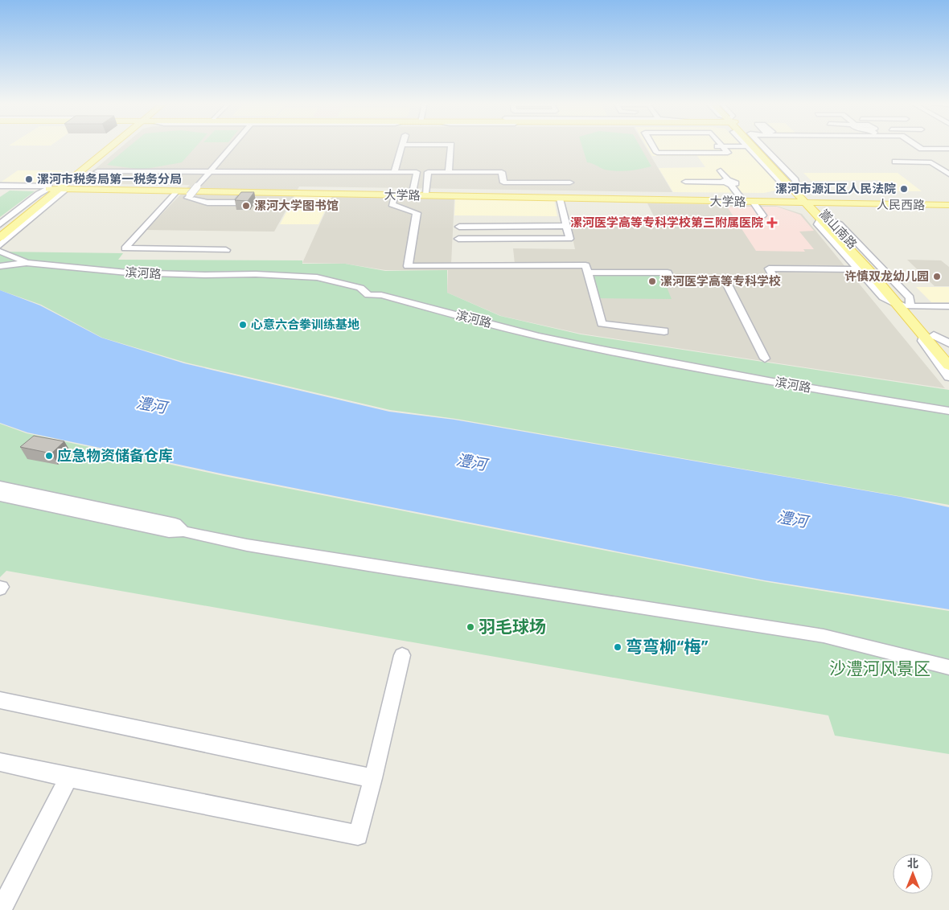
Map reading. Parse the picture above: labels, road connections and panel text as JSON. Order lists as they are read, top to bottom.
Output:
{
  "streets": {
    "main road": ["大学路", "人民西路", "嵩山南路"],
    "street": ["滨河路"]
  },
  "crossings": [
    ["大学路", "人民西路"],
    ["大学路", "嵩山南路"],
    ["人民西路", "嵩山南路"]
  ],
  "water": ["澧河"],
  "parks": ["沙澧河风景区"],
  "places": {
    "other": [
      "漯河市税务局第一税务分局",
      "漯河市源汇区人民法院",
      "漯河大学图书馆",
      "许慎双龙幼儿园",
      "漯河医学高等专科学校",
      "心意六合拳训练基地",
      "应急物资储备仓库",
      "羽毛球场",
      "弯弯柳“梅”"
    ],
    "health": ["漯河医学高等专科学校第三附属医院"]
  },
  "north": "top"
}
